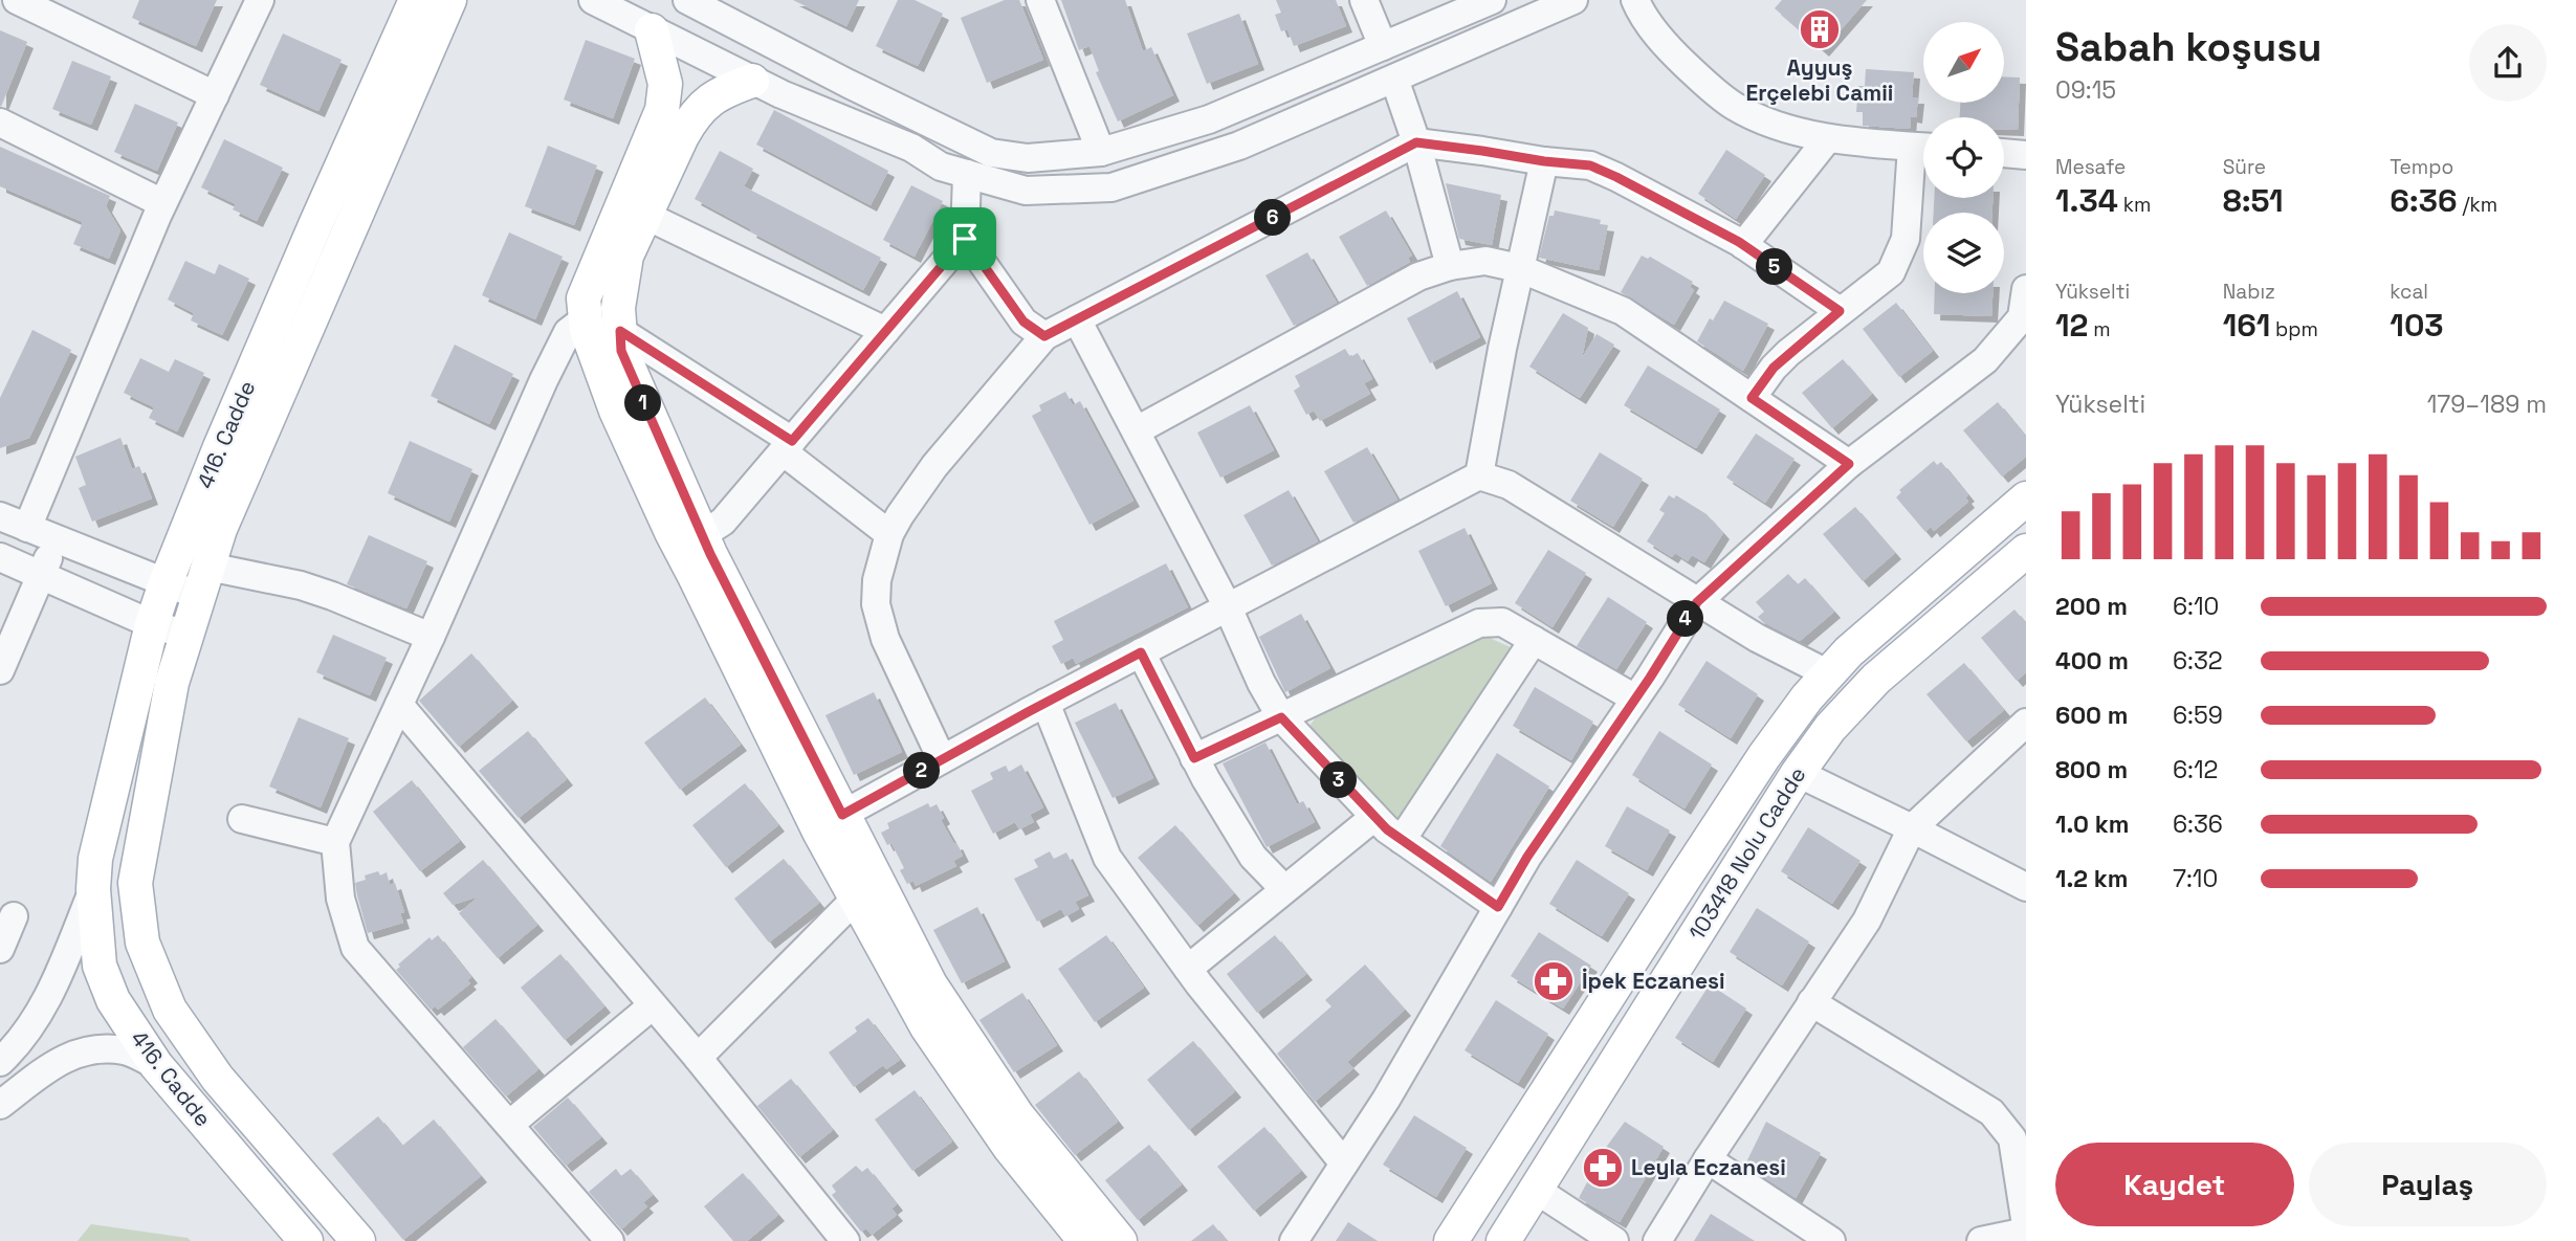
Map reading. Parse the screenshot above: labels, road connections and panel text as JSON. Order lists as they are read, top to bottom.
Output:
{
  "streets": {
    "main road": ["416. Cadde", "103418 Nolu Cadde"]
  },
  "places": {
    "building": ["Ayyuş Erçelebi Camii"],
    "pharmacy": ["İpek Eczanesi", "Leyla Eczanesi"]
  },
  "north": "top right",
  "page": {
    "heading": ["Sabah koşusu", "09:15"],
    "stats": [
      ["Mesafe", "1.34 km"],
      ["Süre", "8:51"],
      ["Tempo", "6:36 /km"],
      ["Yükselti", "12 m"],
      ["Nabız", "161 bpm"],
      ["kcal", "103"]
    ],
    "pins": [
      "6",
      "5",
      "1",
      "4",
      "2",
      "3"
    ],
    "chart": ["Yükselti", "179–189 m"],
    "list": [
      {
        "name": "200 m",
        "note": "6:10"
      },
      {
        "name": "400 m",
        "note": "6:32"
      },
      {
        "name": "600 m",
        "note": "6:59"
      },
      {
        "name": "800 m",
        "note": "6:12"
      },
      {
        "name": "1.0 km",
        "note": "6:36"
      },
      {
        "name": "1.2 km",
        "note": "7:10"
      }
    ],
    "buttons": ["Kaydet", "Paylaş"]
  }
}
